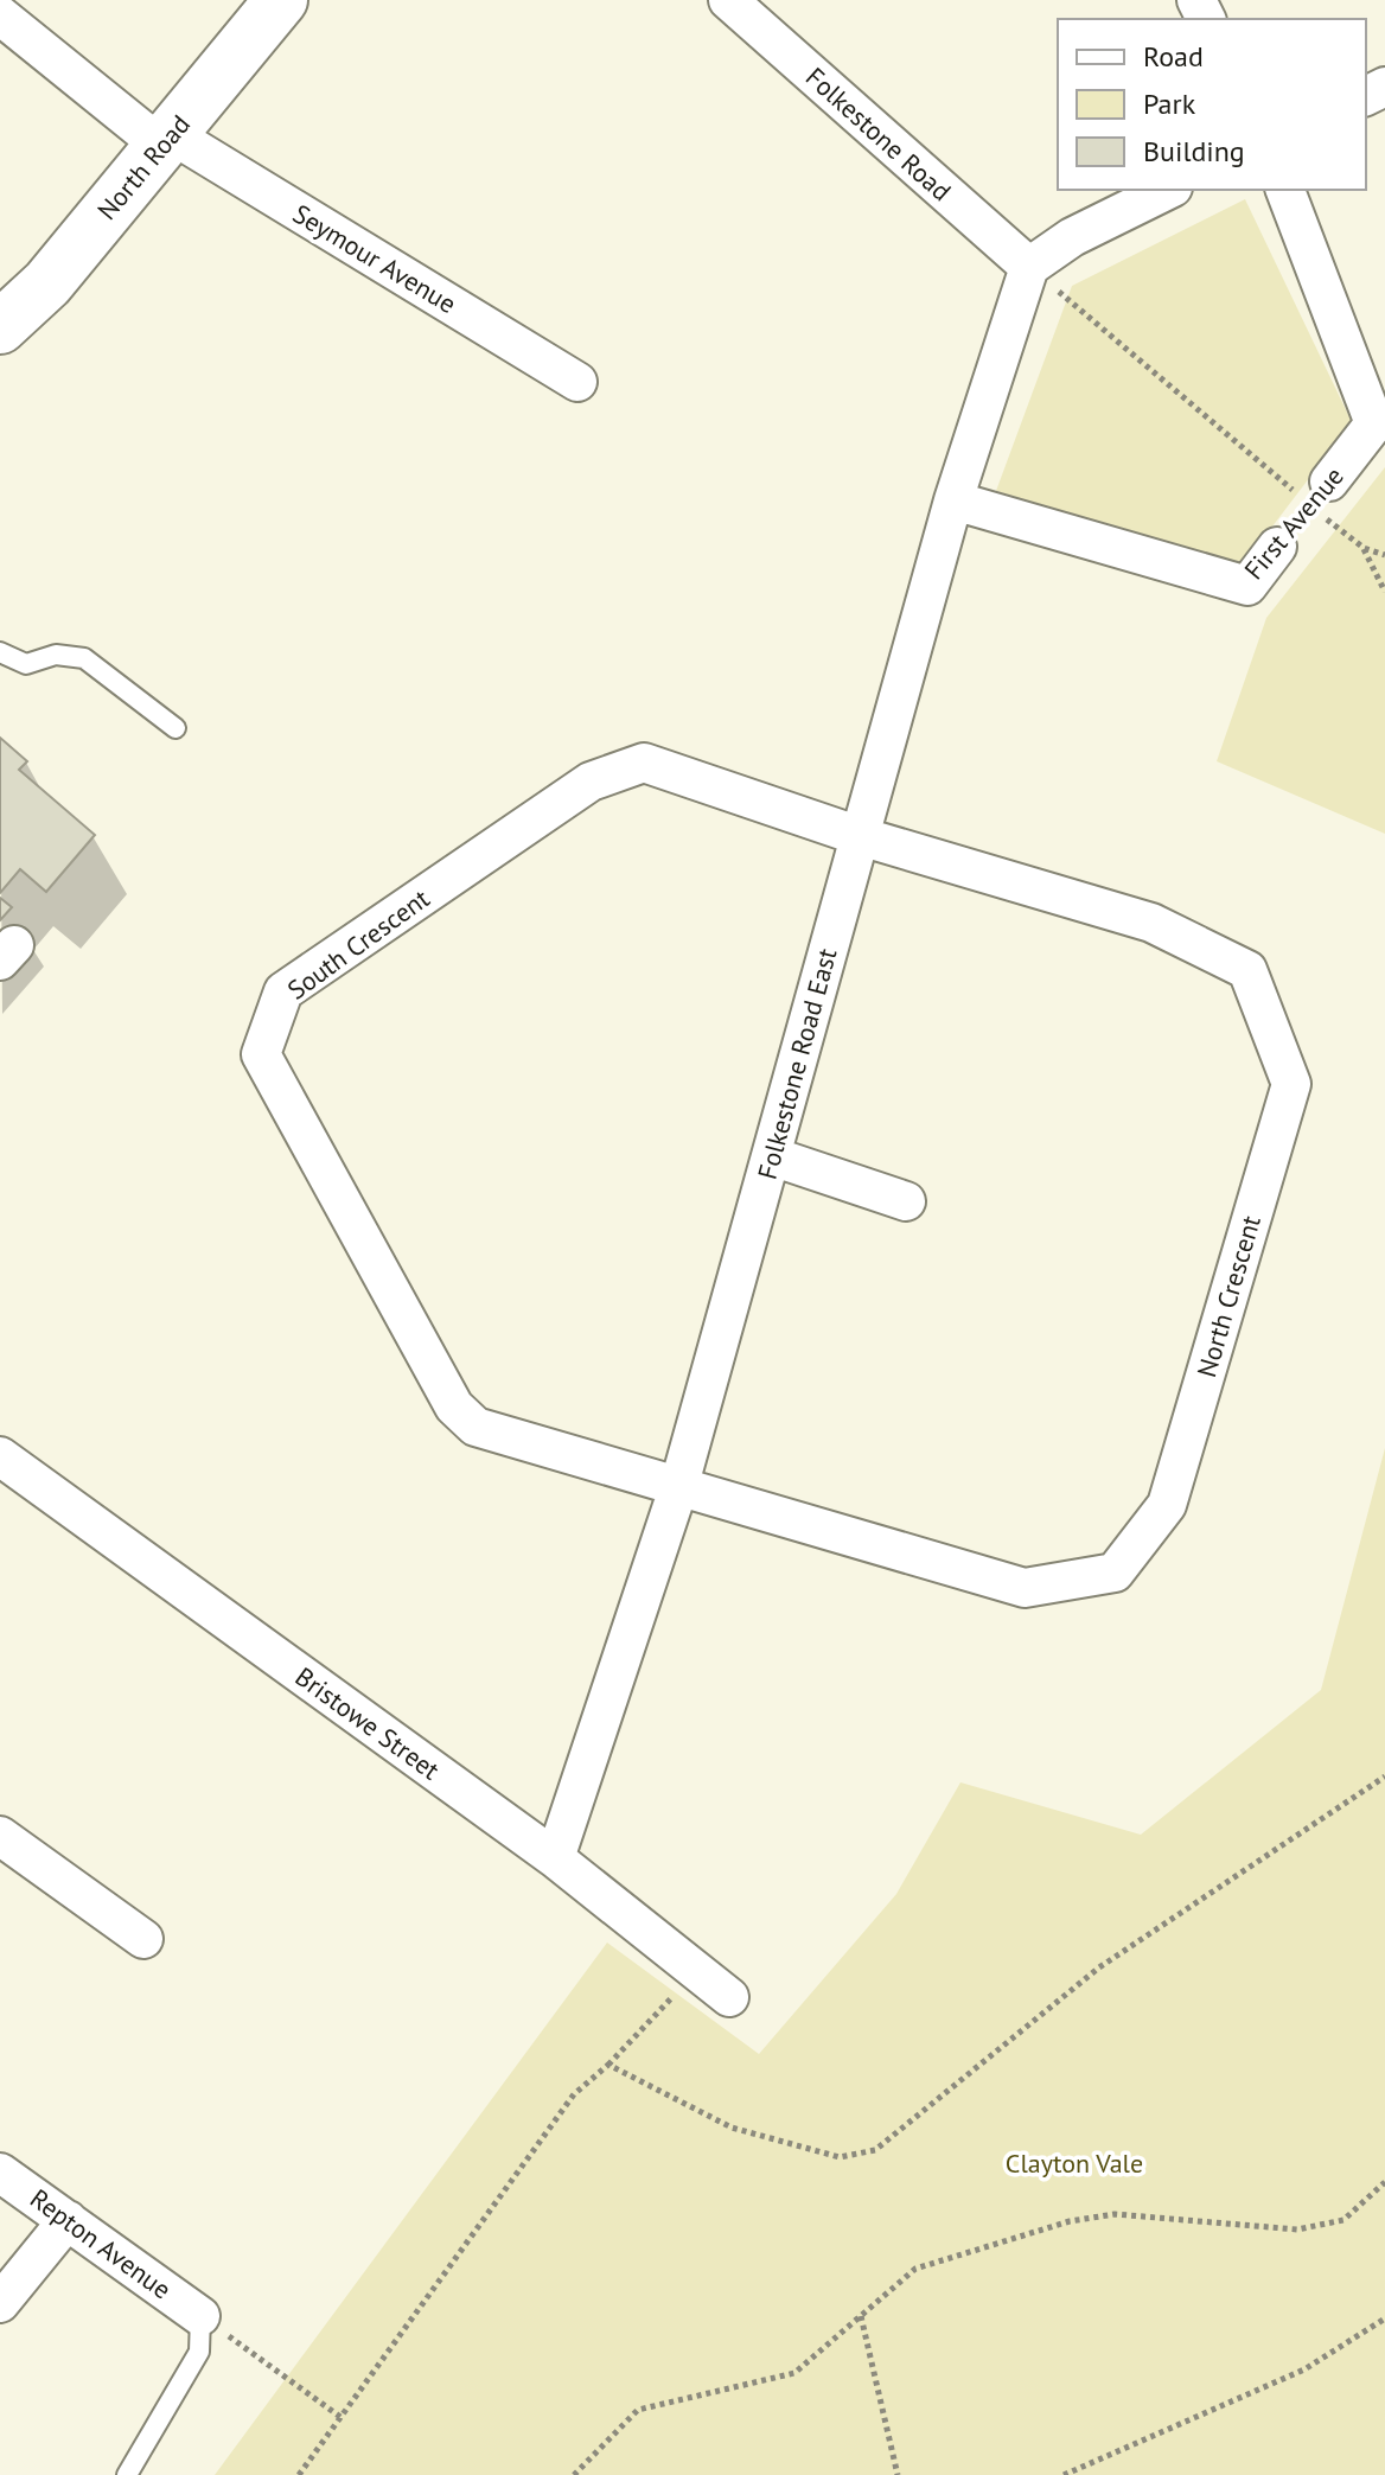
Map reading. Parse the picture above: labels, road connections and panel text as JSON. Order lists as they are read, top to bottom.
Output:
{
  "streets": {
    "street": [
      "Folkestone Road",
      "North Road",
      "Seymour Avenue",
      "First Avenue",
      "South Crescent",
      "Folkestone Road East",
      "North Crescent",
      "Bristowe Street",
      "Repton Avenue"
    ]
  },
  "crossings": [
    ["Folkestone Road", "Folkestone Road East"],
    ["North Road", "Seymour Avenue"],
    ["First Avenue", "Folkestone Road East"],
    ["South Crescent", "Folkestone Road East"],
    ["South Crescent", "North Crescent"],
    ["Folkestone Road East", "North Crescent"],
    ["Folkestone Road East", "Bristowe Street"]
  ],
  "parks": ["Clayton Vale"],
  "legend": ["Road", "Park", "Building"]
}
